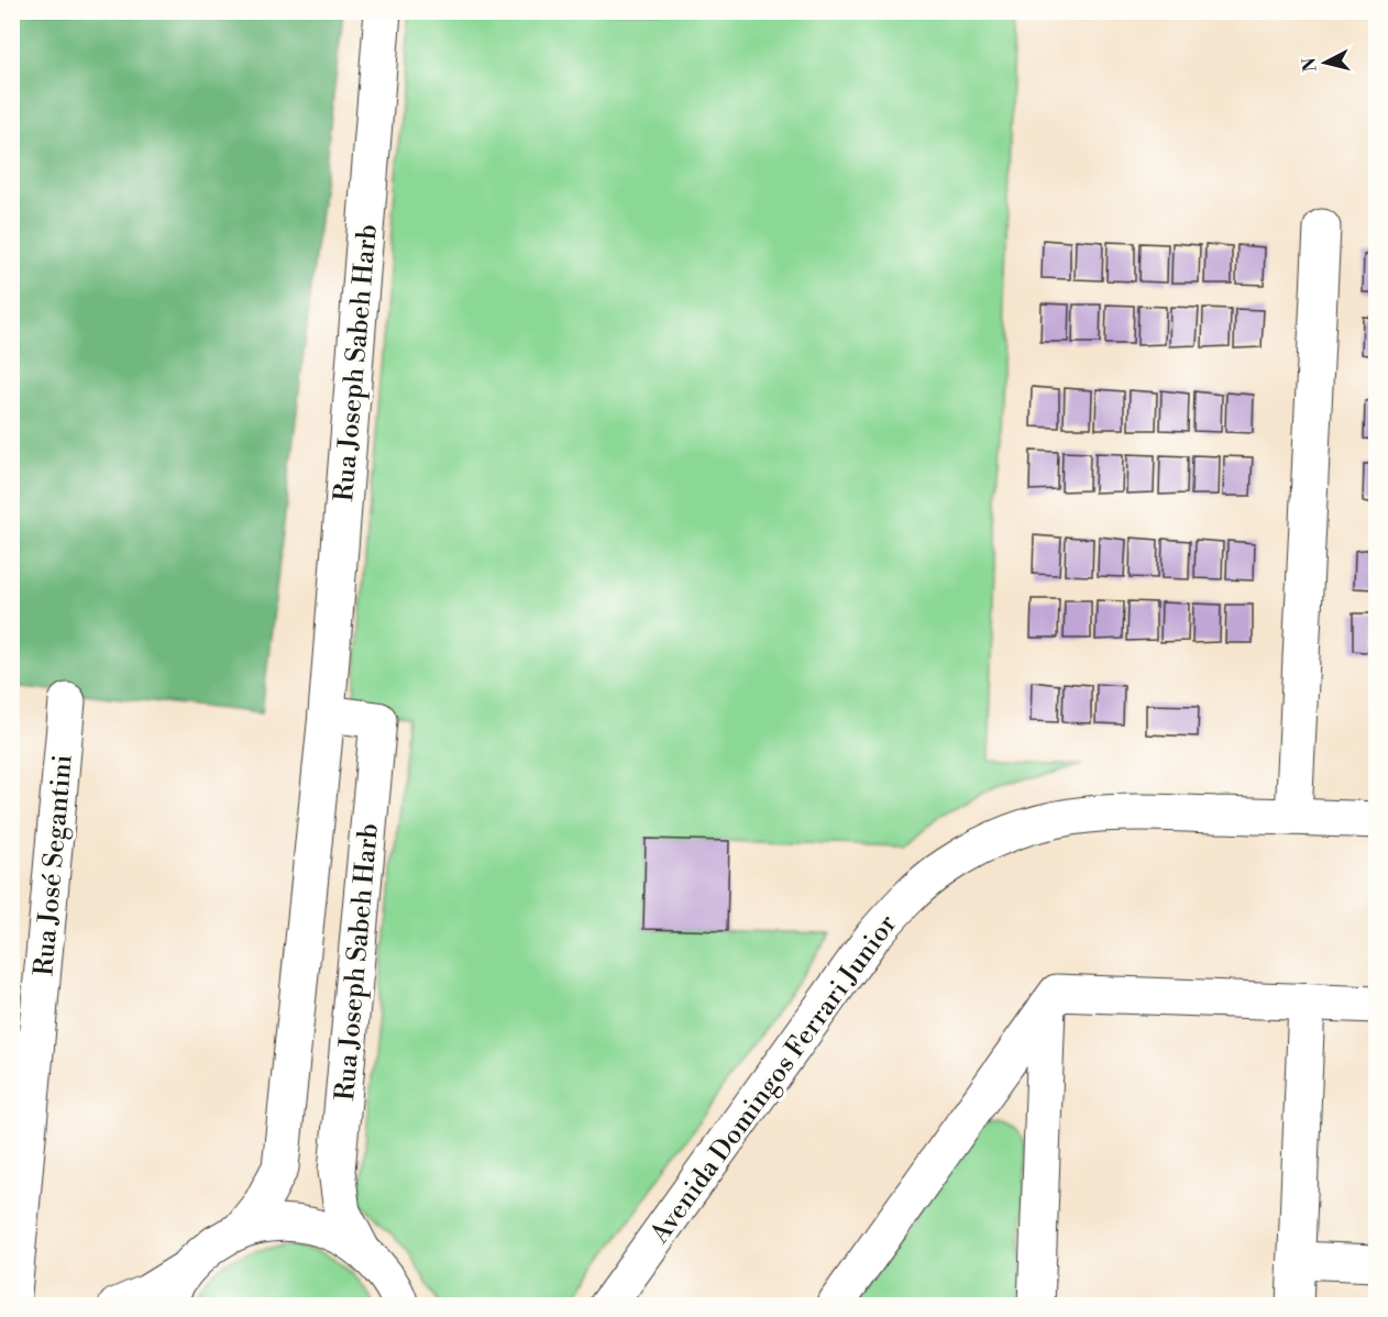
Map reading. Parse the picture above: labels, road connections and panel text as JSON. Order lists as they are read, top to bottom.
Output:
{
  "streets": {
    "street": ["Rua Joseph Sabeh Harb", "Rua José Segantini", "Avenida Domingos Ferrari Junior"]
  },
  "north": "left"
}
